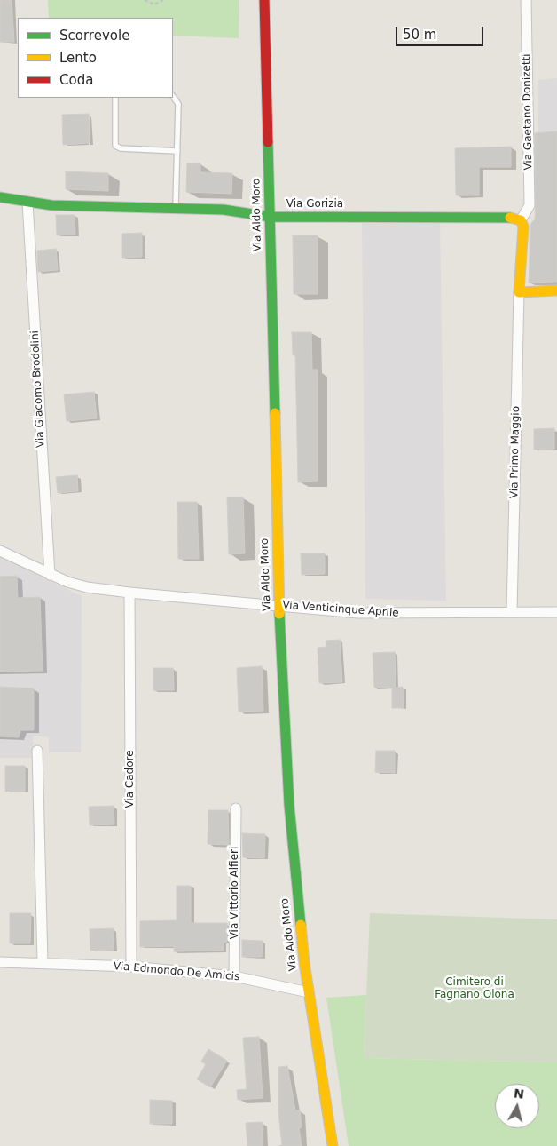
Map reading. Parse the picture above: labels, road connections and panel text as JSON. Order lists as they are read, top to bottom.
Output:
{
  "streets": {
    "main road": ["Via Gorizia", "Via Aldo Moro"],
    "street": [
      "Via Gaetano Donizetti",
      "Via Giacomo Brodolini",
      "Via Primo Maggio",
      "Via Venticinque Aprile",
      "Via Cadore",
      "Via Vittorio Alfieri",
      "Via Edmondo De Amicis"
    ]
  },
  "crossings": [
    ["Via Gaetano Donizetti", "Via Gorizia"],
    ["Via Gorizia", "Via Aldo Moro"],
    ["Via Gorizia", "Via Giacomo Brodolini"],
    ["Via Aldo Moro", "Via Venticinque Aprile"],
    ["Via Aldo Moro", "Via Edmondo De Amicis"],
    ["Via Giacomo Brodolini", "Via Venticinque Aprile"],
    ["Via Primo Maggio", "Via Venticinque Aprile"],
    ["Via Venticinque Aprile", "Via Cadore"],
    ["Via Cadore", "Via Edmondo De Amicis"],
    ["Via Vittorio Alfieri", "Via Edmondo De Amicis"]
  ],
  "parks": ["Cimitero di Fagnano Olona"],
  "legend": ["Scorrevole", "Lento", "Coda"],
  "scale_bar": "50 m",
  "north": "top"
}
